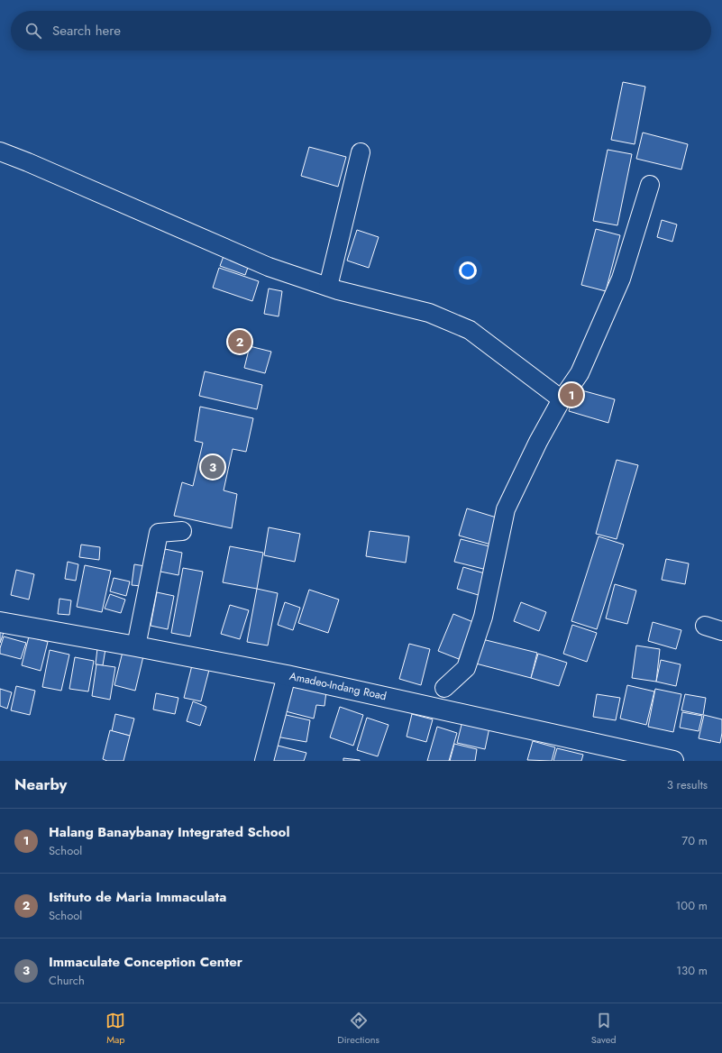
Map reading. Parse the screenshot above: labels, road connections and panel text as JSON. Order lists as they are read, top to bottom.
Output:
{
  "streets": {
    "main road": ["Amadeo-Indang Road"]
  },
  "page": {
    "search": "Search here",
    "pins": ["2", "1", "3"],
    "heading": ["Nearby", "3 results"],
    "list": [
      {
        "mark": "1",
        "name": "Halang Banaybanay Integrated School",
        "note": "School",
        "value": "70 m"
      },
      {
        "mark": "2",
        "name": "Istituto de Maria Immaculata",
        "note": "School",
        "value": "100 m"
      },
      {
        "mark": "3",
        "name": "Immaculate Conception Center",
        "note": "Church",
        "value": "130 m"
      }
    ],
    "nav": ["Map", "Directions", "Saved"]
  }
}
